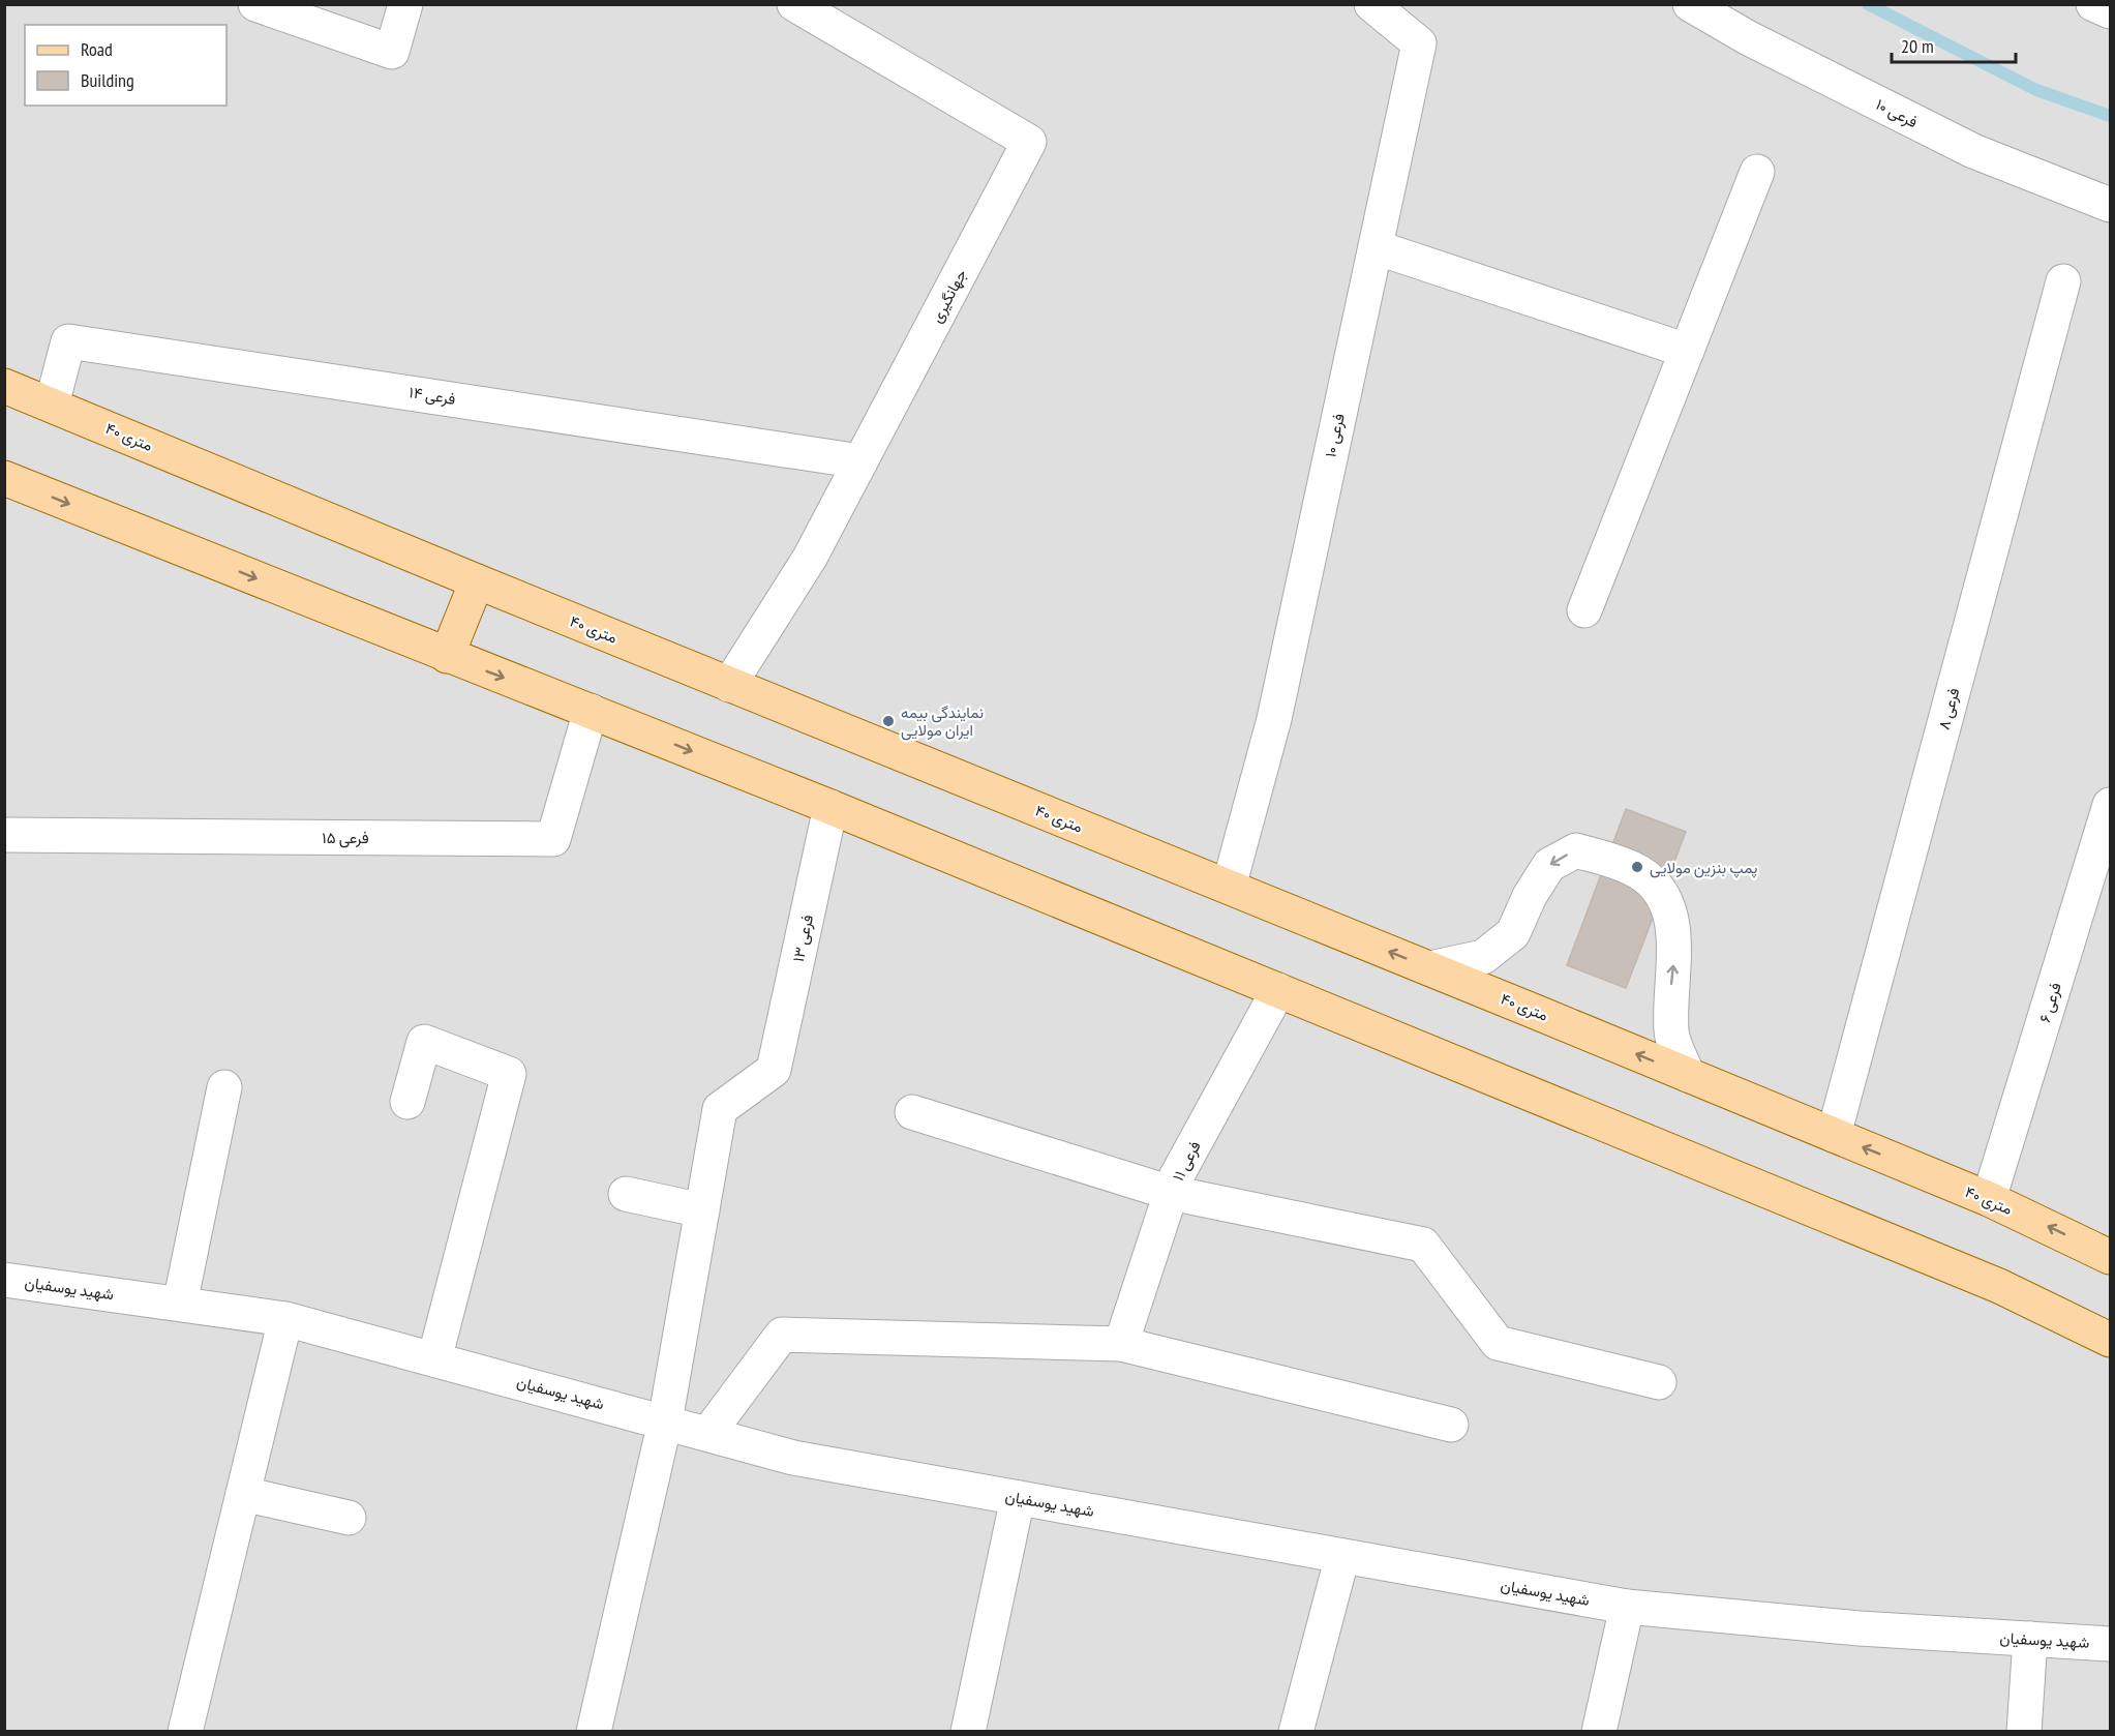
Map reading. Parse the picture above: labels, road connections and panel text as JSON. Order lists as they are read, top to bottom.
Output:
{
  "streets": {
    "main road": ["۴۰ متری"],
    "street": [
      "فرعی ۱۰",
      "جهانگیری",
      "فرعی ۱۴",
      "فرعی ۸",
      "فرعی ۱۵",
      "فرعی ۱۳",
      "فرعی ۶",
      "فرعی ۱۱",
      "شهید یوسفیان"
    ]
  },
  "crossings": [
    ["فرعی ۱۰", "۴۰ متری"],
    ["جهانگیری", "فرعی ۱۴"],
    ["جهانگیری", "۴۰ متری"],
    ["فرعی ۱۴", "۴۰ متری"],
    ["۴۰ متری", "فرعی ۸"],
    ["۴۰ متری", "فرعی ۶"]
  ],
  "places": ["نمایندگی بیمه ایران مولایی", "پمپ بنزین مولایی"],
  "legend": ["Road", "Building"],
  "scale_bar": "20 m"
}
